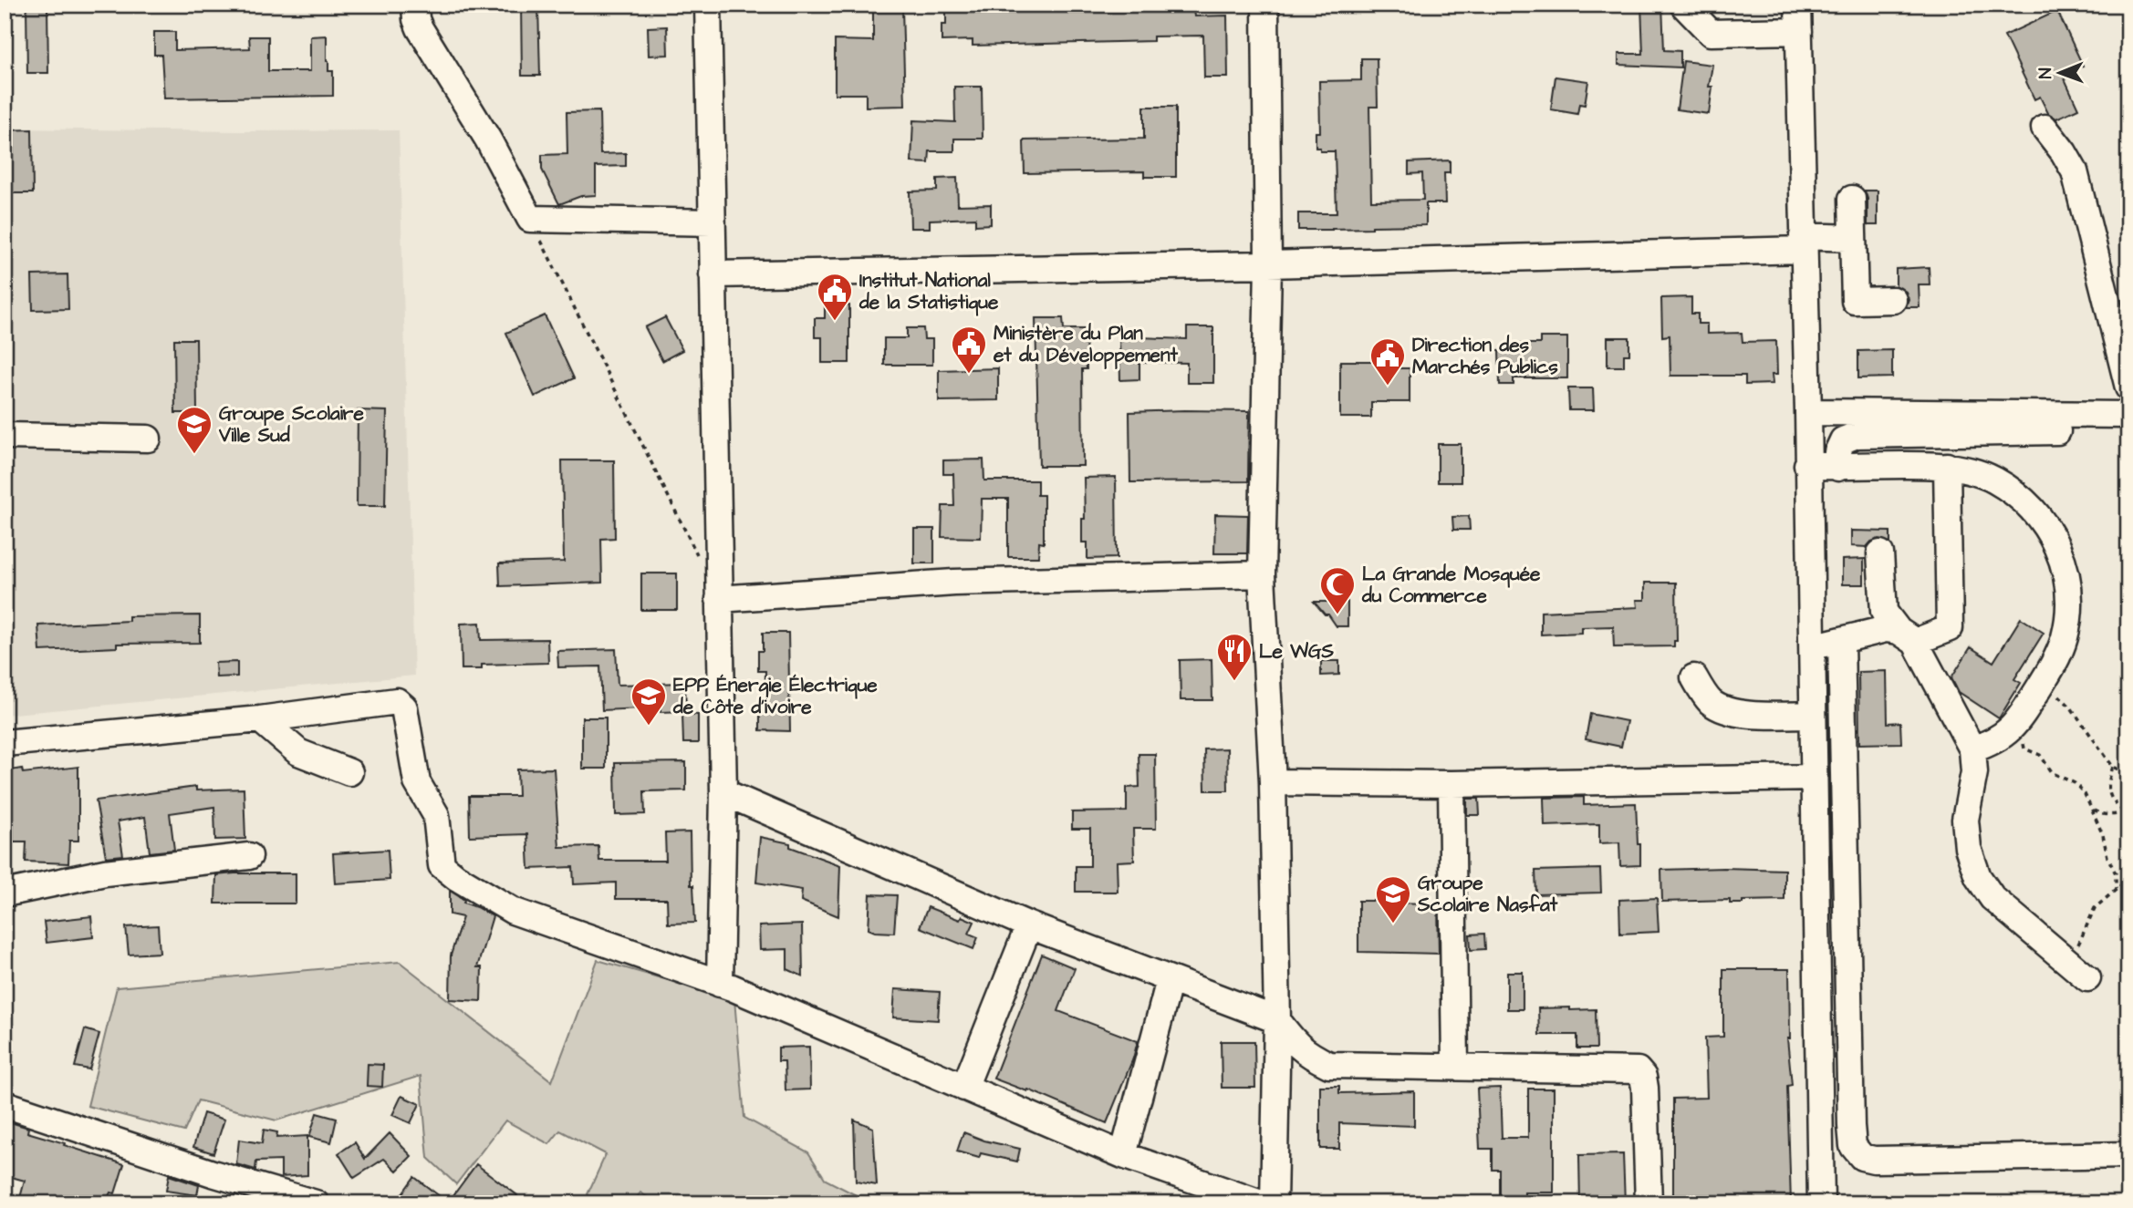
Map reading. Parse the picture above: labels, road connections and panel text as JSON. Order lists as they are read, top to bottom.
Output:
{
  "places": {
    "public building": ["Institut National de la Statistique", "Ministère du Plan et du Développement", "Direction des Marchés Publics"],
    "school or university": ["Groupe Scolaire Ville Sud", "EPP Énergie Électrique de Côte d'ivoire", "Groupe Scolaire Nasfat"],
    "mosque": ["La Grande Mosquée du Commerce"],
    "restaurant": ["Le WGS"]
  },
  "north": "left"
}
